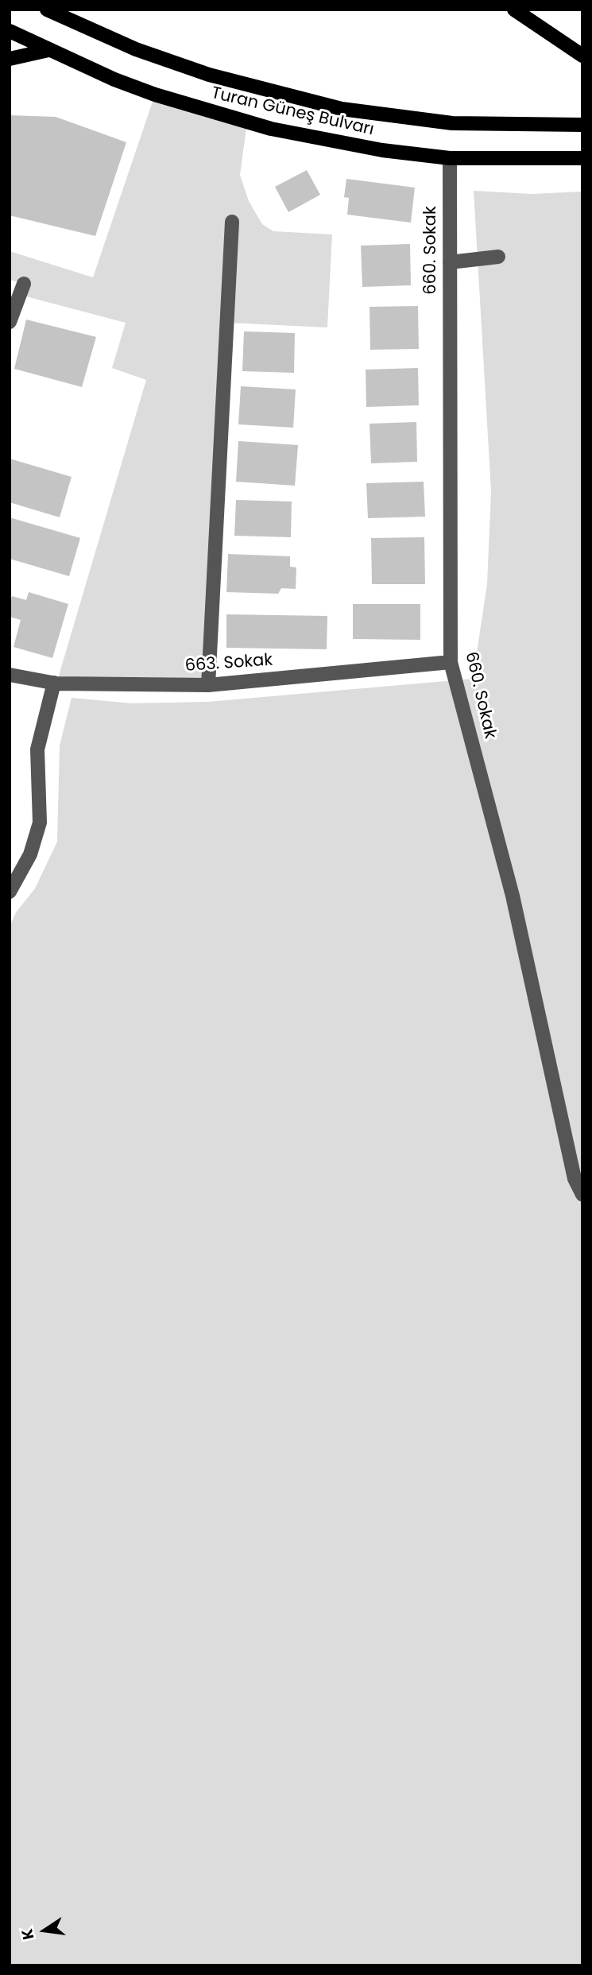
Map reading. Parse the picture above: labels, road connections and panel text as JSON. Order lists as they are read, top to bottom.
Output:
{
  "streets": {
    "main road": ["Turan Güneş Bulvarı"],
    "street": ["660. Sokak", "663. Sokak"]
  },
  "crossings": [
    ["Turan Güneş Bulvarı", "660. Sokak"],
    ["660. Sokak", "663. Sokak"]
  ],
  "north": "left"
}
